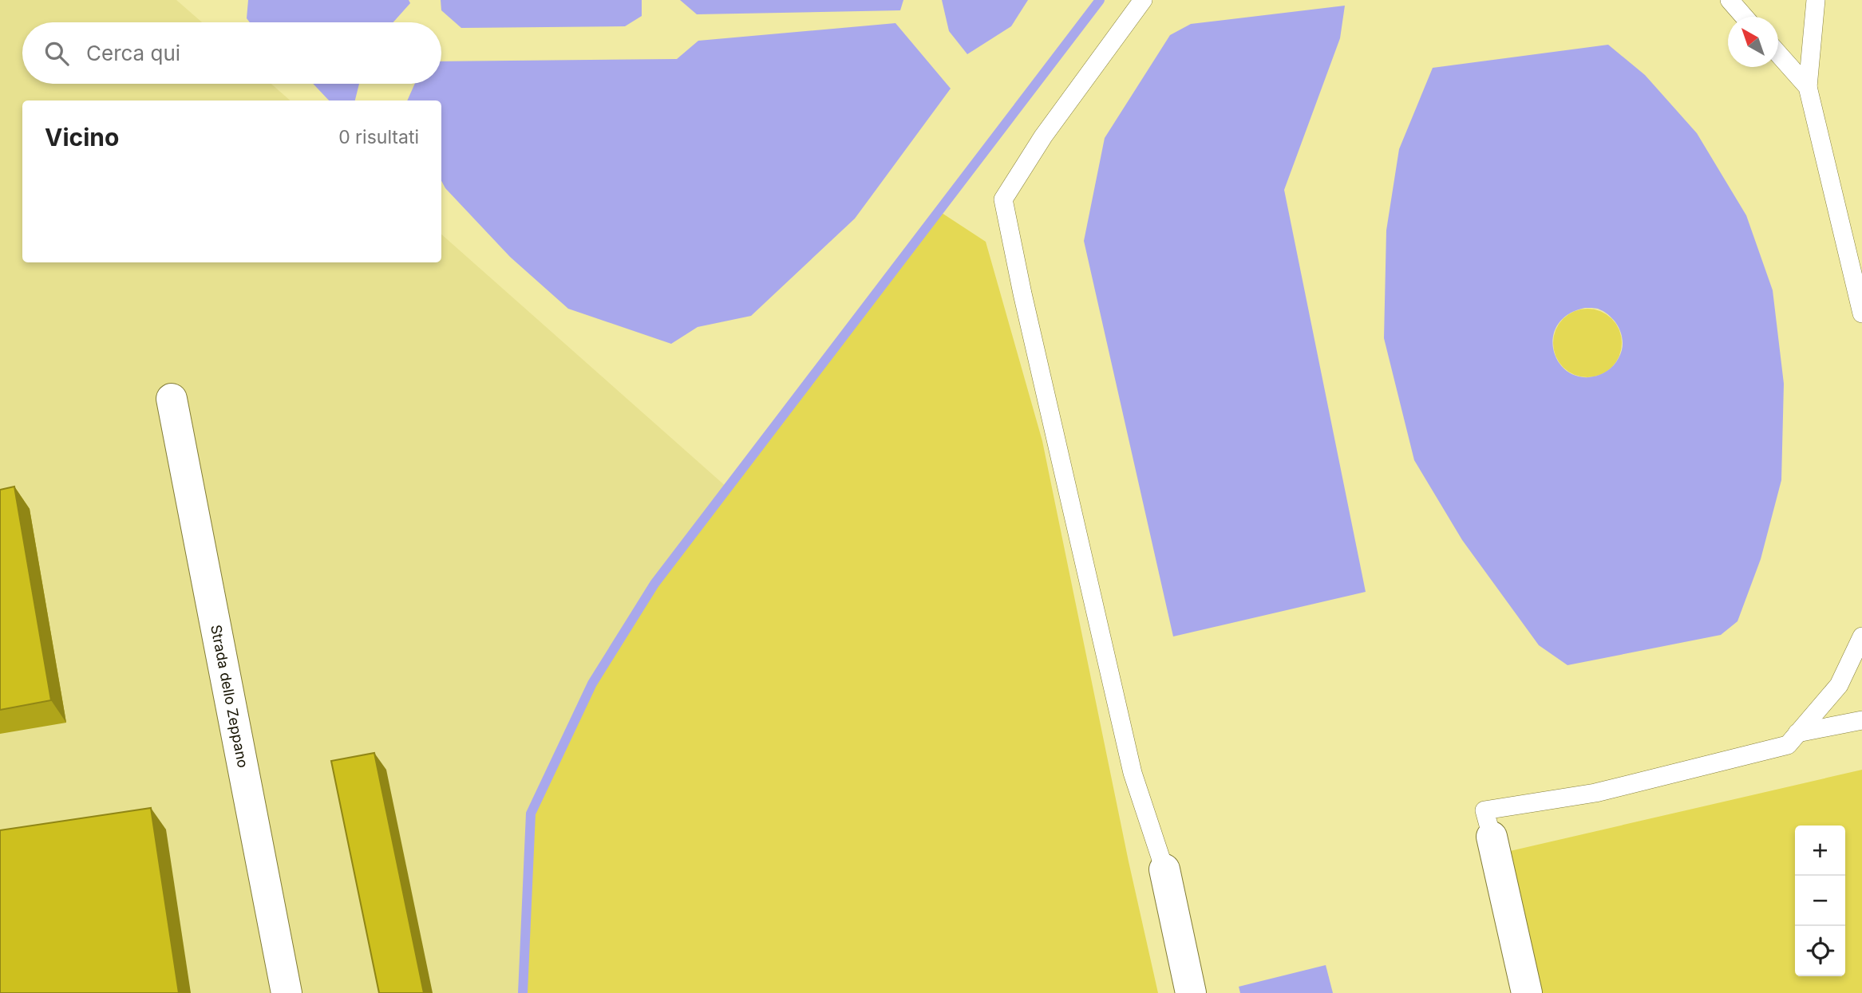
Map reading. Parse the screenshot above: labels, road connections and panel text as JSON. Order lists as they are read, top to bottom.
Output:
{
  "streets": {
    "street": ["Strada dello Zeppano"]
  },
  "north": "top left",
  "page": {
    "search": "Cerca qui",
    "heading": ["Vicino", "0 risultati"],
    "map_buttons": ["+", "−"]
  }
}
